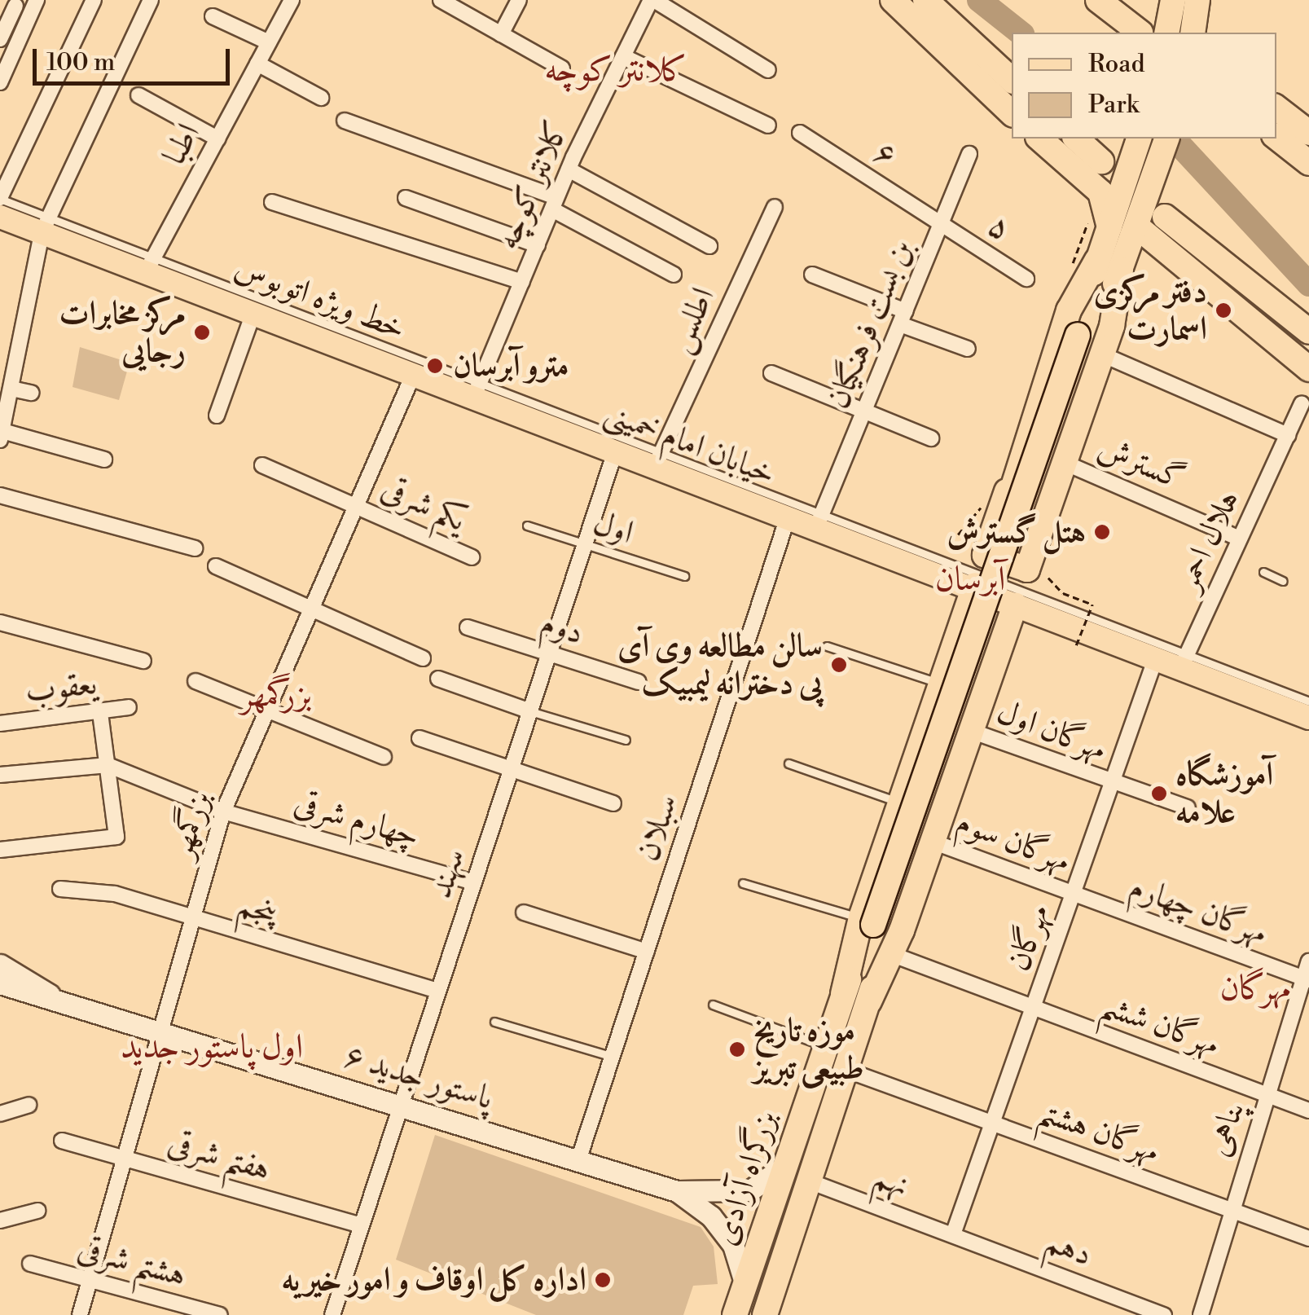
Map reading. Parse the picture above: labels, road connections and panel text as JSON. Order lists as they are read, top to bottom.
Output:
{
  "streets": {
    "highway": ["بزرگراه آزادی"],
    "main road": ["خیابان امام خمینی", "پاستور جدید ۶"],
    "street": [
      "اطبا",
      "۶",
      "کلانتر کوچه",
      "۵",
      "اطلس",
      "بن بست فرهنگیان",
      "گسترش",
      "یکم شرقی",
      "هلال احمر",
      "دوم",
      "یعقوب",
      "مهرگان اول",
      "چهارم شرقی",
      "بزرگمهر",
      "سبلان",
      "مهرگان سوم",
      "سهند",
      "پنجم",
      "مهرگان چهارم",
      "مهرگان",
      "مهرگان ششم",
      "پناهی",
      "مهرگان هشتم",
      "هفتم شرقی",
      "نهم",
      "دهم",
      "هشتم شرقی"
    ],
    "lane": ["خط ویژه اتوبوس", "اول"]
  },
  "crossings": [
    ["اطبا", "خط ویژه اتوبوس"],
    ["اطبا", "خیابان امام خمینی"],
    ["۶", "۵"],
    ["۶", "بن بست فرهنگیان"],
    ["کلانتر کوچه", "خط ویژه اتوبوس"],
    ["کلانتر کوچه", "خیابان امام خمینی"],
    ["۵", "بن بست فرهنگیان"],
    ["خط ویژه اتوبوس", "اطلس"],
    ["خط ویژه اتوبوس", "بن بست فرهنگیان"],
    ["خط ویژه اتوبوس", "خیابان امام خمینی"],
    ["خط ویژه اتوبوس", "هلال احمر"],
    ["اطلس", "خیابان امام خمینی"],
    ["بن بست فرهنگیان", "خیابان امام خمینی"],
    ["خیابان امام خمینی", "هلال احمر"],
    ["خیابان امام خمینی", "بزرگمهر"],
    ["خیابان امام خمینی", "سبلان"],
    ["خیابان امام خمینی", "سهند"],
    ["خیابان امام خمینی", "مهرگان"],
    ["گسترش", "هلال احمر"],
    ["یکم شرقی", "بزرگمهر"],
    ["اول", "سهند"],
    ["دوم", "سهند"],
    ["مهرگان اول", "مهرگان"],
    ["چهارم شرقی", "بزرگمهر"],
    ["چهارم شرقی", "سهند"],
    ["بزرگمهر", "پنجم"],
    ["بزرگمهر", "پاستور جدید ۶"],
    ["بزرگمهر", "هفتم شرقی"],
    ["بزرگمهر", "هشتم شرقی"],
    ["سبلان", "پاستور جدید ۶"],
    ["مهرگان سوم", "مهرگان چهارم"],
    ["مهرگان سوم", "مهرگان"],
    ["سهند", "پنجم"],
    ["سهند", "پاستور جدید ۶"],
    ["سهند", "هفتم شرقی"],
    ["مهرگان چهارم", "مهرگان"],
    ["مهرگان چهارم", "پناهی"],
    ["مهرگان", "مهرگان ششم"],
    ["مهرگان", "مهرگان هشتم"],
    ["مهرگان", "نهم"],
    ["مهرگان", "دهم"],
    ["مهرگان ششم", "پناهی"],
    ["مهرگان ششم", "بزرگراه آزادی"],
    ["پاستور جدید ۶", "بزرگراه آزادی"],
    ["پناهی", "مهرگان هشتم"],
    ["مهرگان هشتم", "بزرگراه آزادی"],
    ["بزرگراه آزادی", "نهم"],
    ["نهم", "دهم"]
  ],
  "districts": [
    "کلانتر کوچه",
    "آبرسان",
    "بزرگمهر",
    "مهرگان",
    "اول پاستور جدید"
  ],
  "places": [
    "دفتر مرکزی اسمارت",
    "مرکز مخابرات رجایی",
    "مترو آبرسان",
    "هتل گسترش",
    "سالن مطالعه وی آی پی دخترانه لیمبیک",
    "آموزشگاه علامه",
    "موزه تاریخ طبیعی تبریز",
    "اداره کل اوقاف و امور خیریه"
  ],
  "legend": ["Road", "Park"],
  "scale_bar": "100 m"
}
